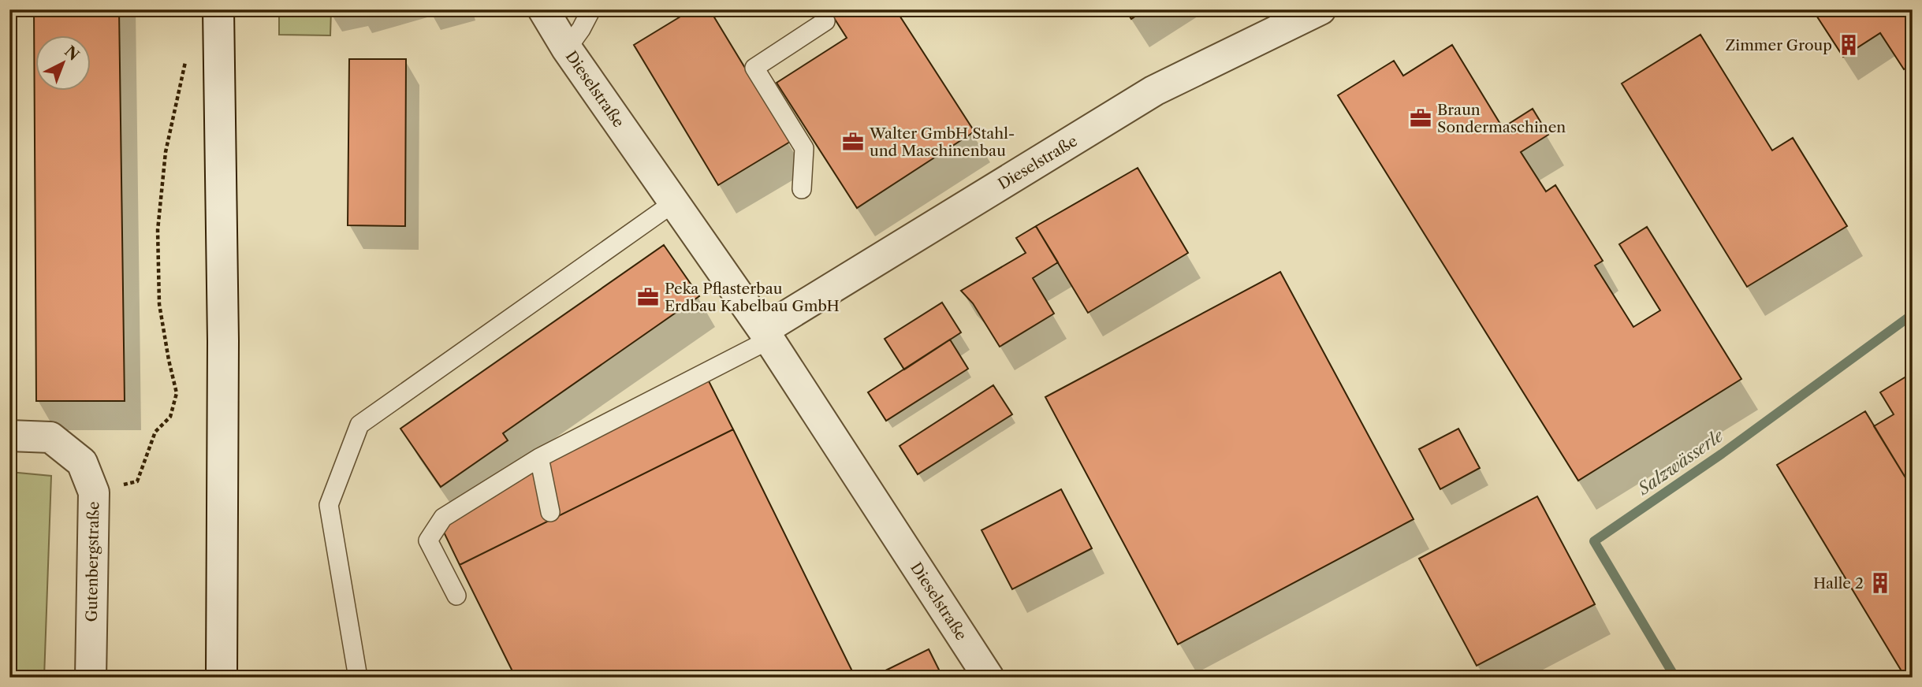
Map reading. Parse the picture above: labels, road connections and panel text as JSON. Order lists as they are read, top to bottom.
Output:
{
  "streets": {
    "street": ["Dieselstraße", "Gutenbergstraße"]
  },
  "water": ["Salzwässerle"],
  "places": {
    "building": ["Zimmer Group", "Halle 2"],
    "office": ["Braun Sondermaschinen", "Walter GmbH Stahl- und Maschinenbau", "Peka Pflasterbau Erdbau Kabelbau GmbH"]
  },
  "north": "top right"
}
